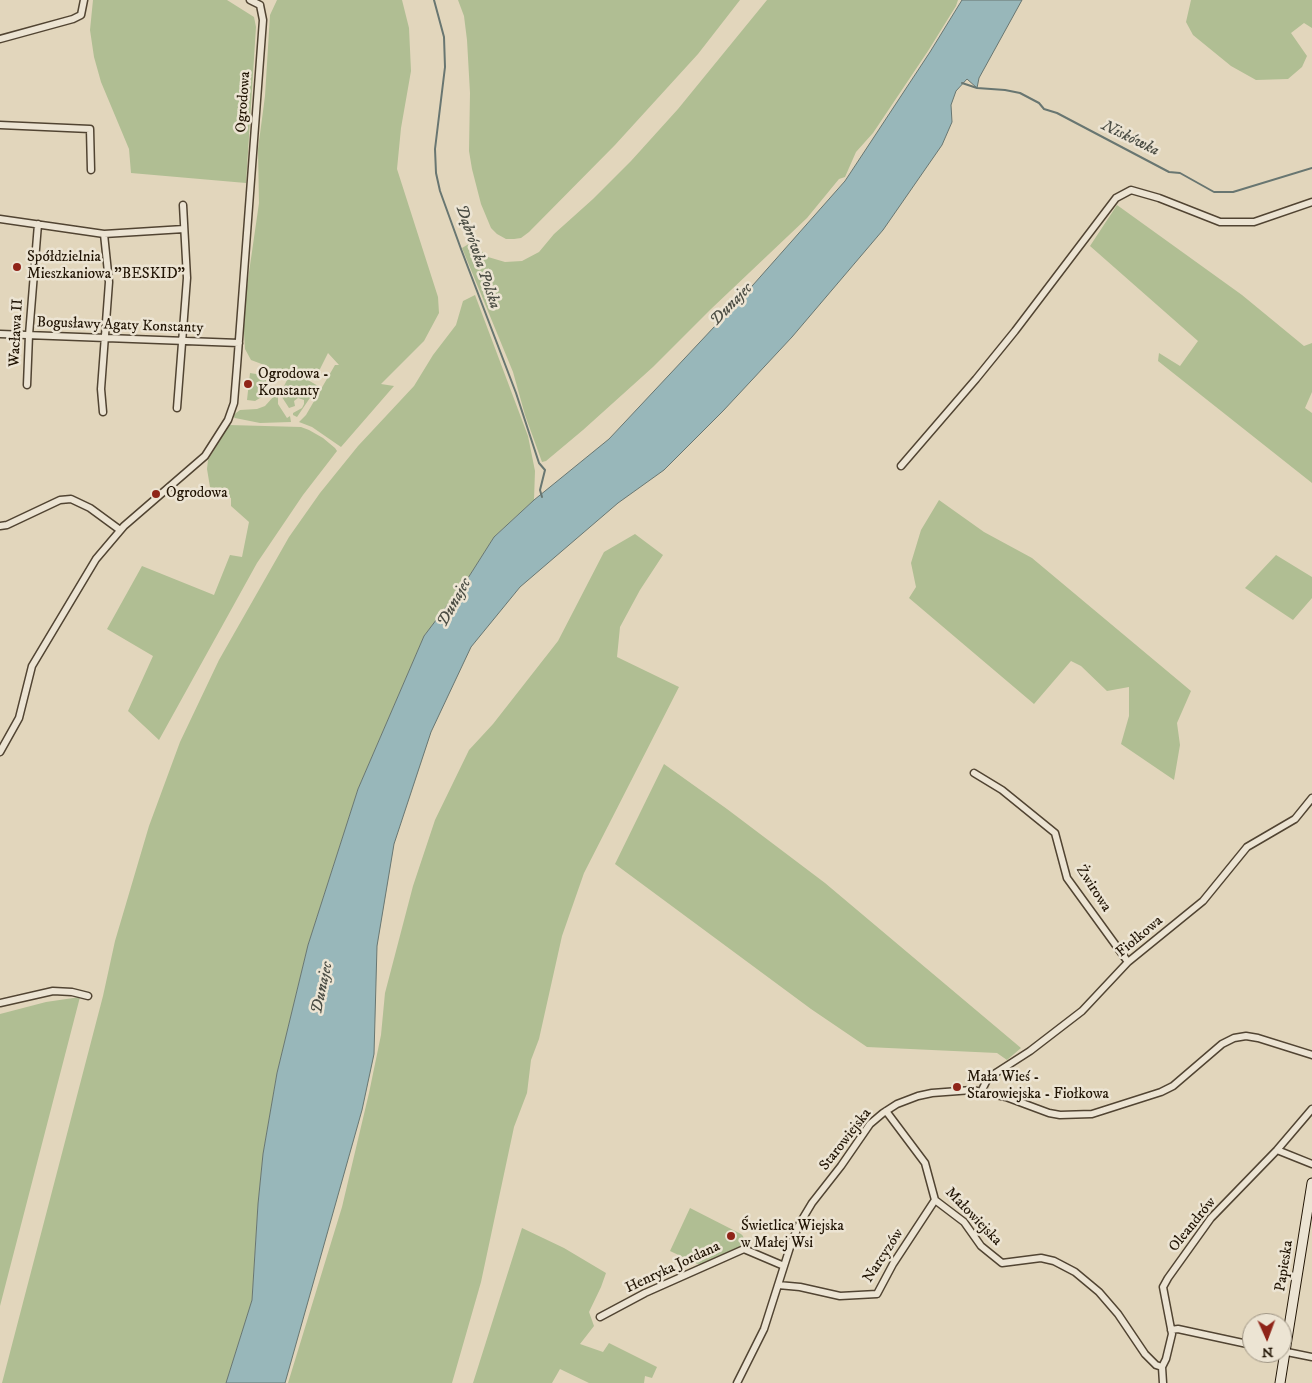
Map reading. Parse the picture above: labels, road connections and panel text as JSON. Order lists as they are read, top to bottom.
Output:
{
  "streets": {
    "street": [
      "Ogrodowa",
      "Bogusławy Agaty Konstanty",
      "Wacława II",
      "Żwirowa",
      "Fiołkowa",
      "Starowiejska",
      "Małowiejska",
      "Oleandrów",
      "Narcyzów",
      "Papieska",
      "Henryka Jordana"
    ]
  },
  "crossings": [
    ["Ogrodowa", "Bogusławy Agaty Konstanty"],
    ["Bogusławy Agaty Konstanty", "Wacława II"],
    ["Żwirowa", "Fiołkowa"],
    ["Fiołkowa", "Starowiejska"],
    ["Starowiejska", "Małowiejska"],
    ["Starowiejska", "Narcyzów"],
    ["Starowiejska", "Henryka Jordana"],
    ["Małowiejska", "Oleandrów"],
    ["Małowiejska", "Narcyzów"]
  ],
  "water": ["Niskówka", "Dąbrówka Polska", "Dunajec"],
  "places": [
    "Spółdzielnia Mieszkaniowa \"BESKID\"",
    "Ogrodowa - Konstanty",
    "Ogrodowa",
    "Mała Wieś - Starowiejska - Fiołkowa",
    "Świetlica Wiejska w Małej Wsi"
  ],
  "north": "bottom"
}
